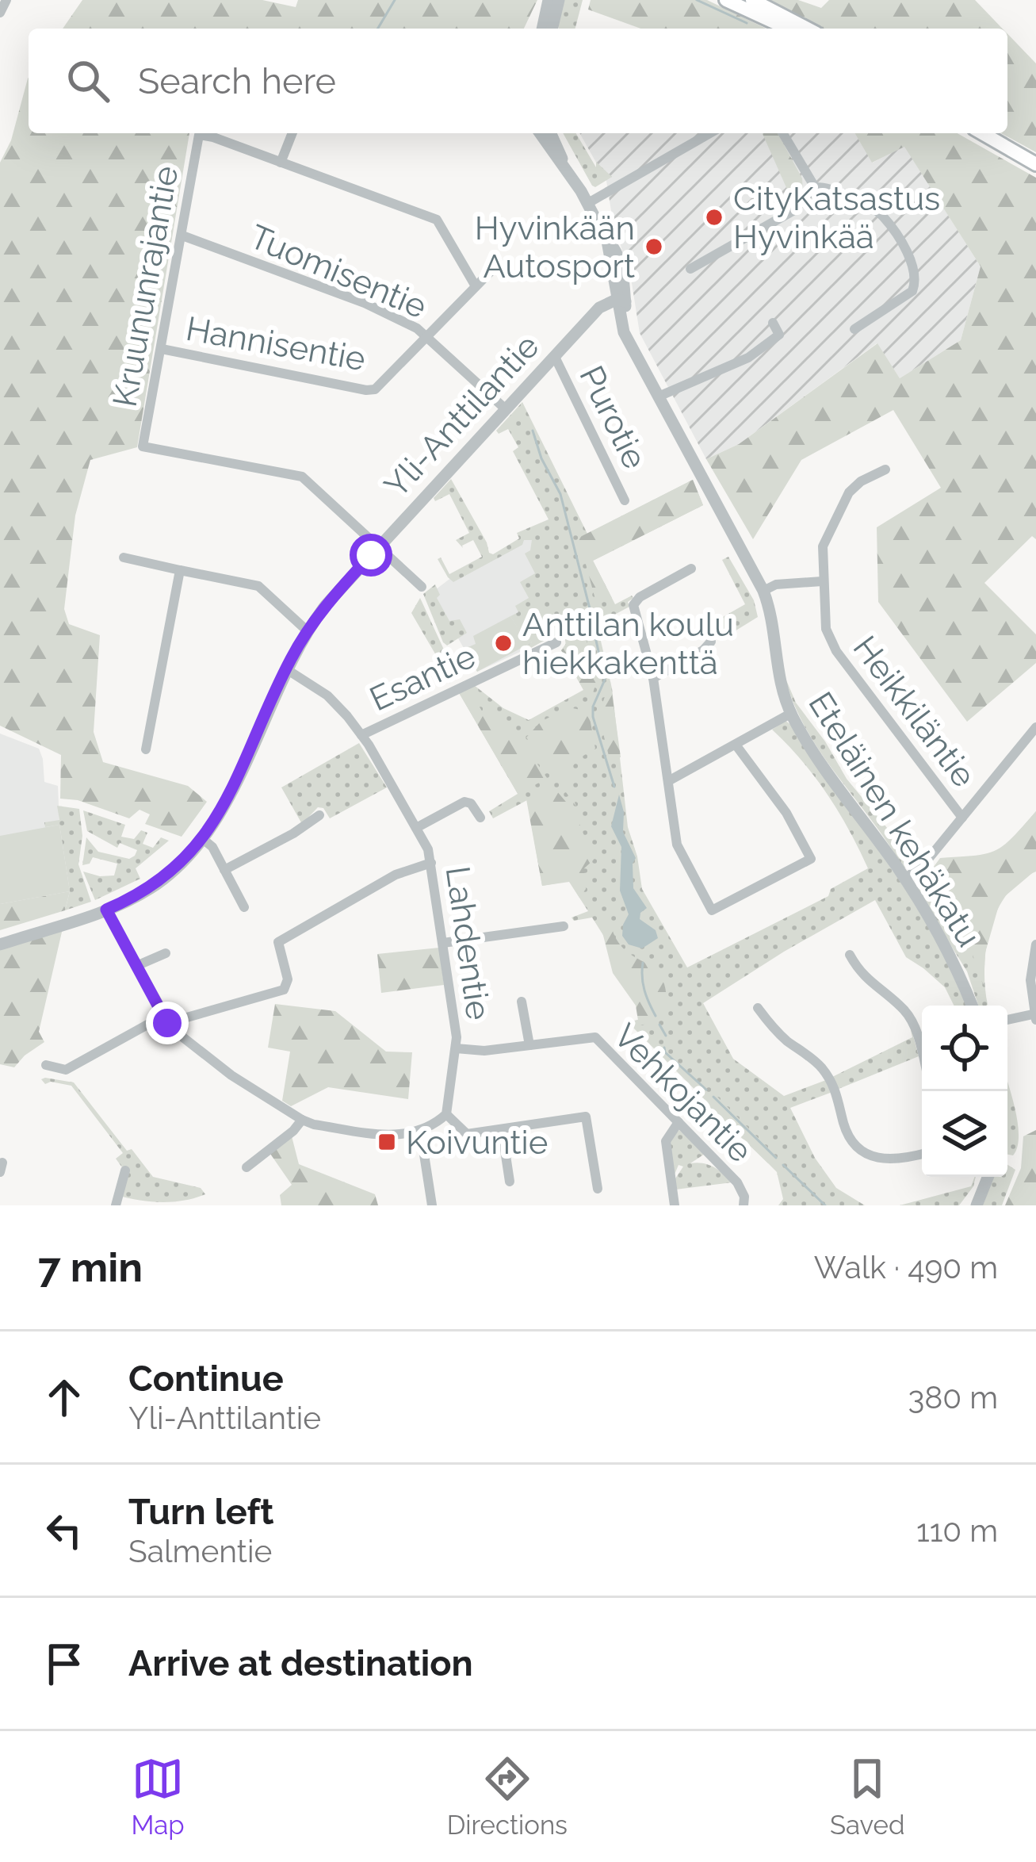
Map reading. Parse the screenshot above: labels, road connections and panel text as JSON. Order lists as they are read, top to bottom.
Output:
{
  "streets": {
    "street": [
      "Tuomisentie",
      "Kruununrajantie",
      "Hannisentie",
      "Yli-Anttilantie",
      "Purotie",
      "Esantie",
      "Heikkiläntie",
      "Eteläinen kehäkatu",
      "Lahdentie",
      "Vehkojantie"
    ]
  },
  "crossings": [
    ["Tuomisentie", "Kruununrajantie"],
    ["Tuomisentie", "Hannisentie"],
    ["Tuomisentie", "Yli-Anttilantie"],
    ["Kruununrajantie", "Hannisentie"],
    ["Kruununrajantie", "Yli-Anttilantie"],
    ["Yli-Anttilantie", "Purotie"],
    ["Yli-Anttilantie", "Eteläinen kehäkatu"],
    ["Yli-Anttilantie", "Lahdentie"],
    ["Esantie", "Lahdentie"],
    ["Lahdentie", "Vehkojantie"]
  ],
  "places": {
    "other": ["CityKatsastus Hyvinkää", "Hyvinkään Autosport", "Anttilan koulu hiekkakenttä"],
    "transit": ["Koivuntie"]
  },
  "page": {
    "search": "Search here",
    "heading": ["7 min", "Walk · 490 m"],
    "list": [
      ["Continue", "Yli-Anttilantie", "380 m"],
      ["Turn left", "Salmentie", "110 m"],
      "Arrive at destination"
    ],
    "nav": ["Map", "Directions", "Saved"]
  }
}
